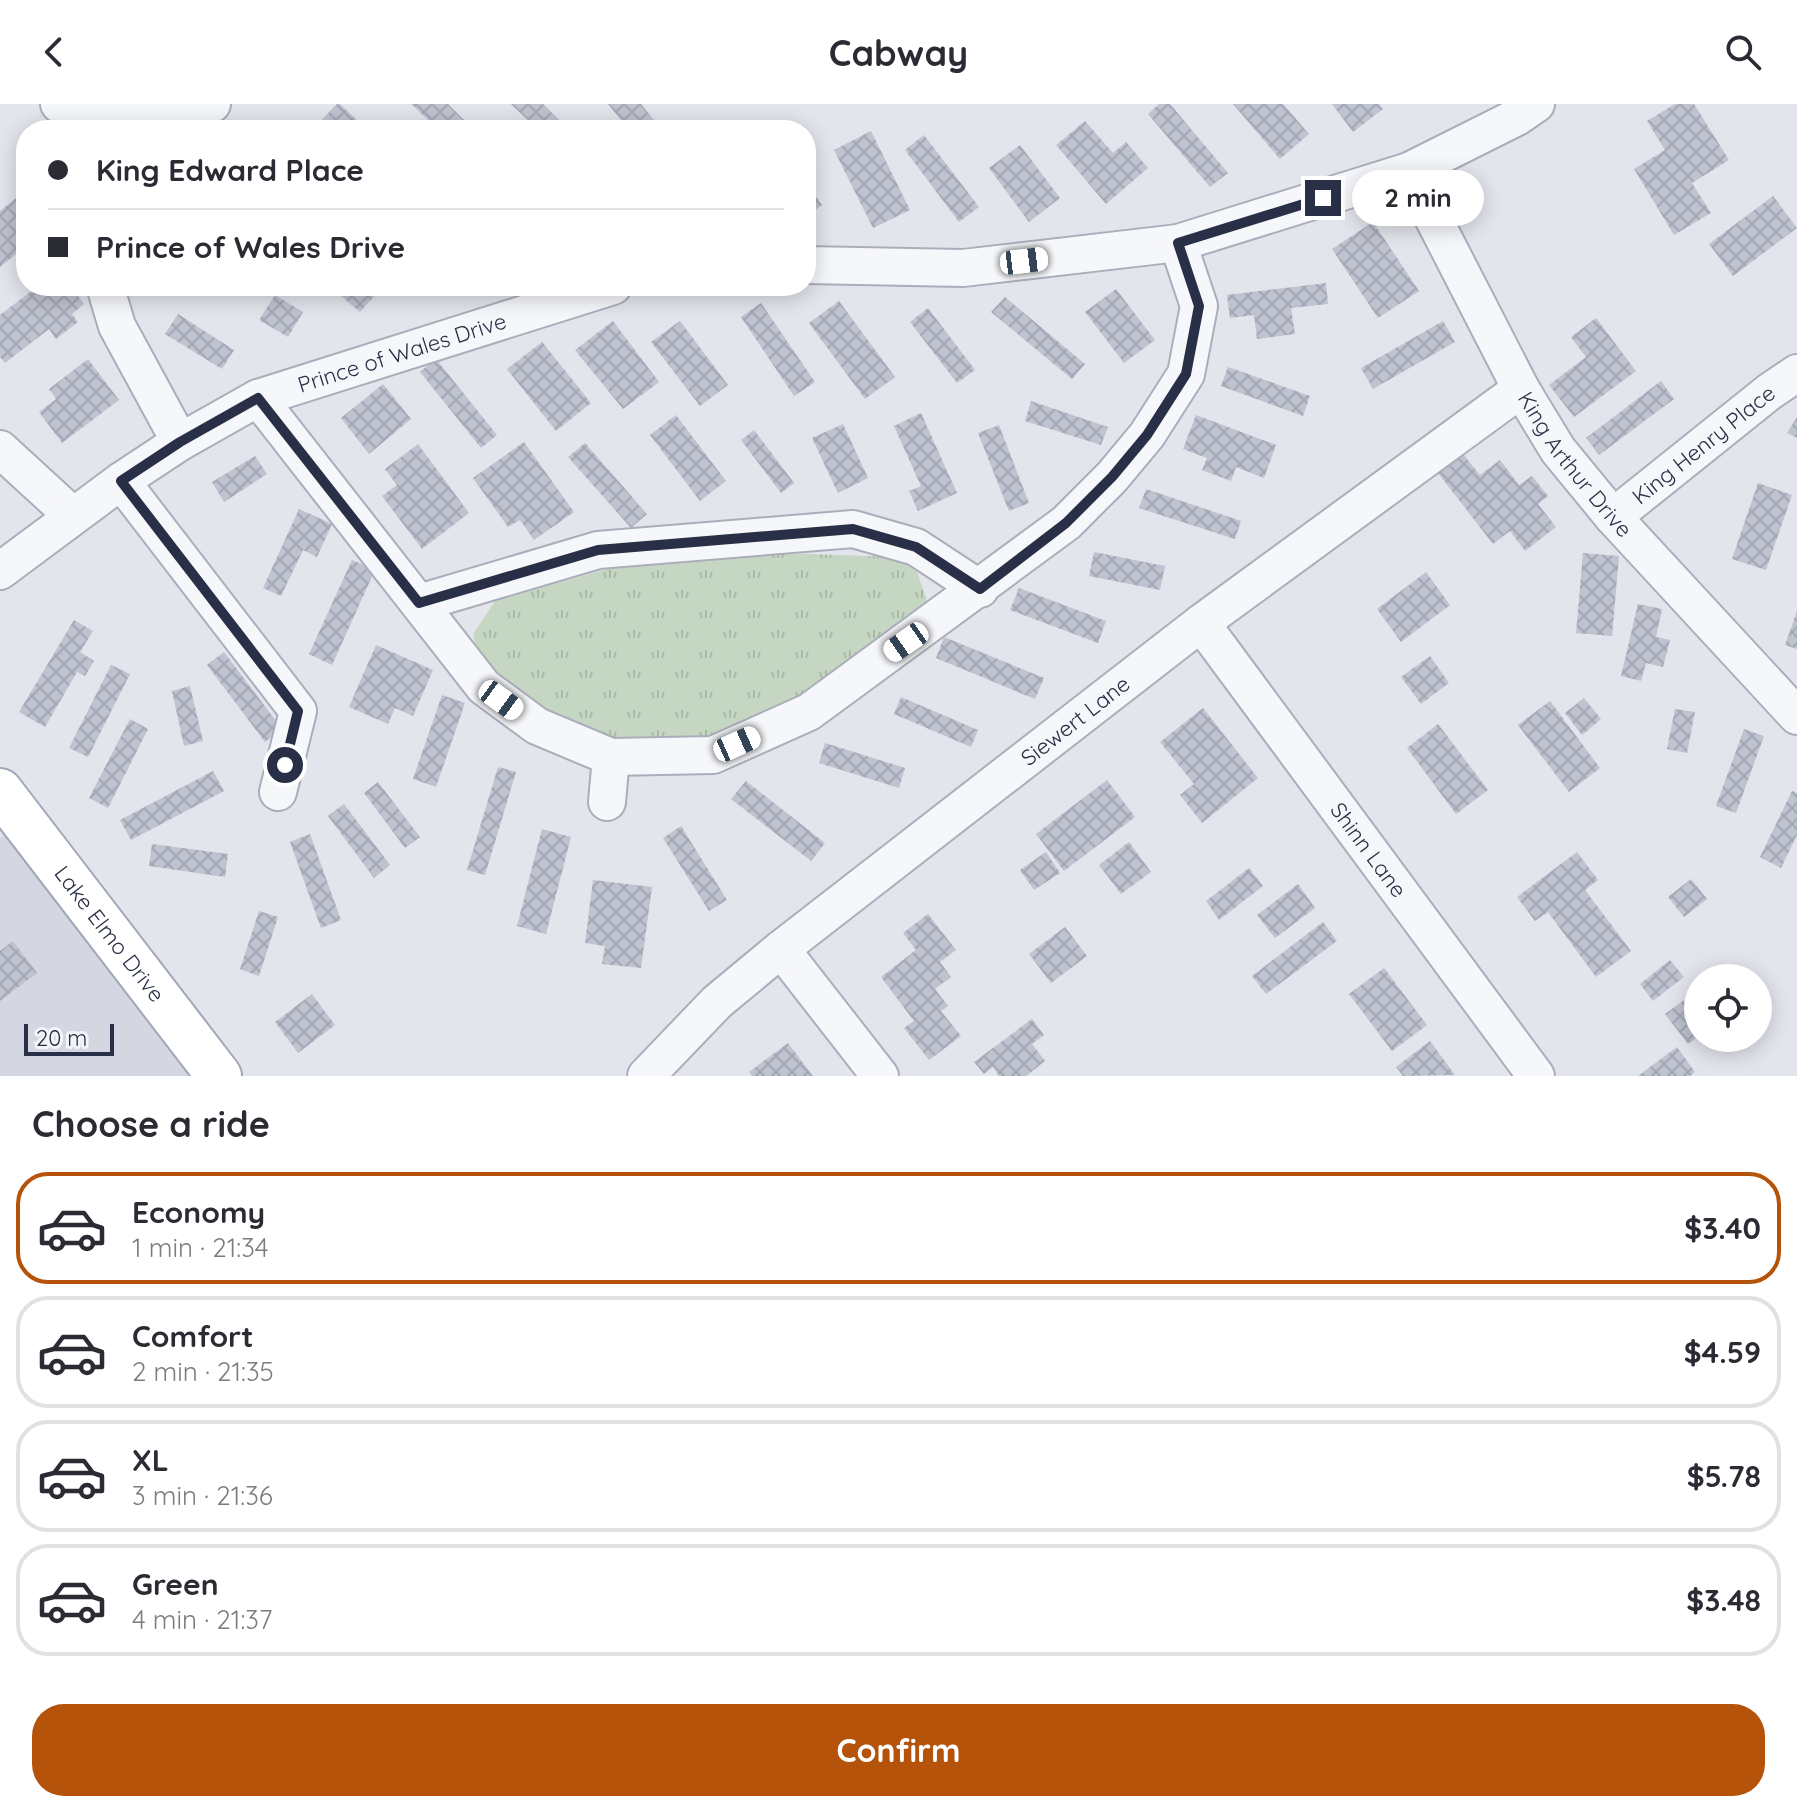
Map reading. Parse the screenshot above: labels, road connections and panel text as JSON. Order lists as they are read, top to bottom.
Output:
{
  "streets": {
    "main road": ["Lake Elmo Drive"],
    "street": [
      "Prince of Wales Drive",
      "King Henry Place",
      "King Arthur Drive",
      "Siewert Lane",
      "Shinn Lane"
    ]
  },
  "crossings": [
    ["King Henry Place", "King Arthur Drive"],
    ["King Arthur Drive", "Siewert Lane"],
    ["Siewert Lane", "Shinn Lane"]
  ],
  "scale_bar": "20 m",
  "page": {
    "header": "Cabway",
    "banner": ["King Edward Place", "Prince of Wales Drive"],
    "bubble": "2 min",
    "scale": "20 m",
    "heading": "Choose a ride",
    "list": [
      {
        "name": "Economy",
        "note": "1 min · 21:34",
        "value": "$3.40"
      },
      {
        "name": "Comfort",
        "note": "2 min · 21:35",
        "value": "$4.59"
      },
      {
        "name": "XL",
        "note": "3 min · 21:36",
        "value": "$5.78"
      },
      {
        "name": "Green",
        "note": "4 min · 21:37",
        "value": "$3.48"
      }
    ],
    "buttons": "Confirm"
  }
}
